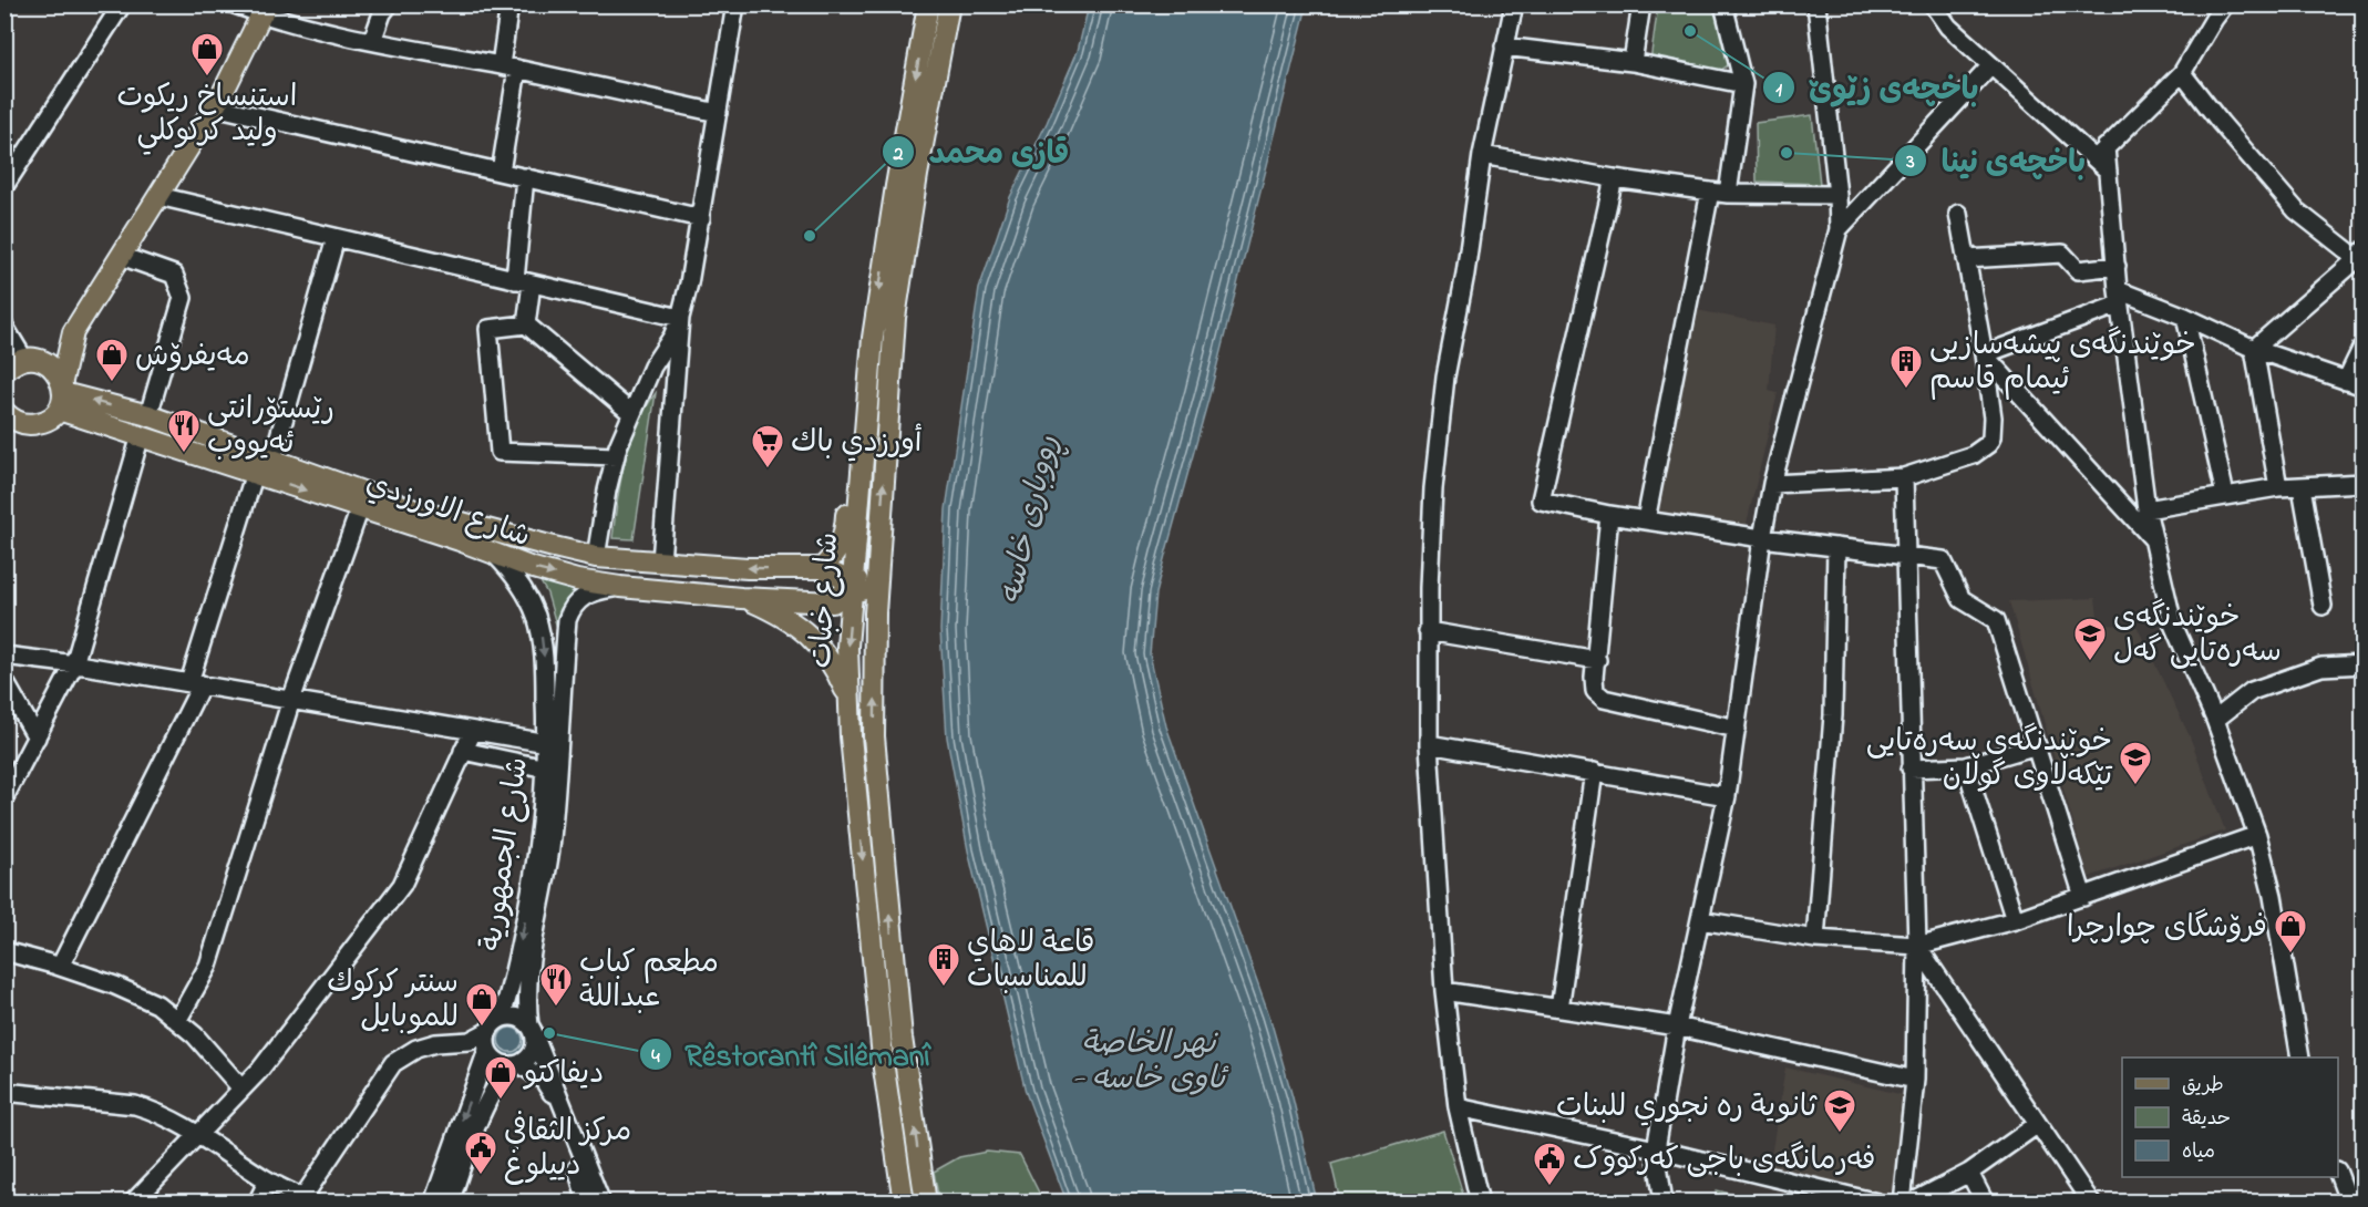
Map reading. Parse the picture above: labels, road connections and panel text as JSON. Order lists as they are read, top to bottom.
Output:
{
  "streets": {
    "main road": ["شارع الاورزدي", "شارع خبات"],
    "street": ["شارع الجمهورية"]
  },
  "crossings": [
    ["شارع الاورزدي", "شارع خبات"],
    ["شارع الاورزدي", "شارع الجمهورية"]
  ],
  "water": ["ڕووباری خاسە", "نهر الخاصة - ئاوی خاسە"],
  "places": {
    "other": [
      "باخچەی زێوێ",
      "باخچەی نینا",
      "قازی محمد",
      "Rêstorantî Silêmanî"
    ],
    "shop": [
      "استنساخ ريكوت وليد كركوكلي",
      "مەیفرۆش",
      "فرۆشگای چوارچرا",
      "سنتر كركوك للموبايل",
      "ديفاكتو"
    ],
    "building": ["خوێندنگەی پیشەسازیی ئیمام قاسم", "قاعة لاهاي للمناسبات"],
    "restaurant": ["رێستۆرانتی ئەیووب", "مطعم كباب عبداللة"],
    "supermarket": ["أورزدي باك"],
    "school or university": ["خوێندنگەی سەرەتایی گەل", "خوێندنگەی سەرەتایی تێکەڵاوی گوڵان", "ثانوية ره نجوري للبنات"],
    "public building": ["مركز الثقافي دييلوغ", "فەرمانگەی باجی کەرکووک"]
  },
  "legend": ["طريق", "حديقة", "مياه"]
}
